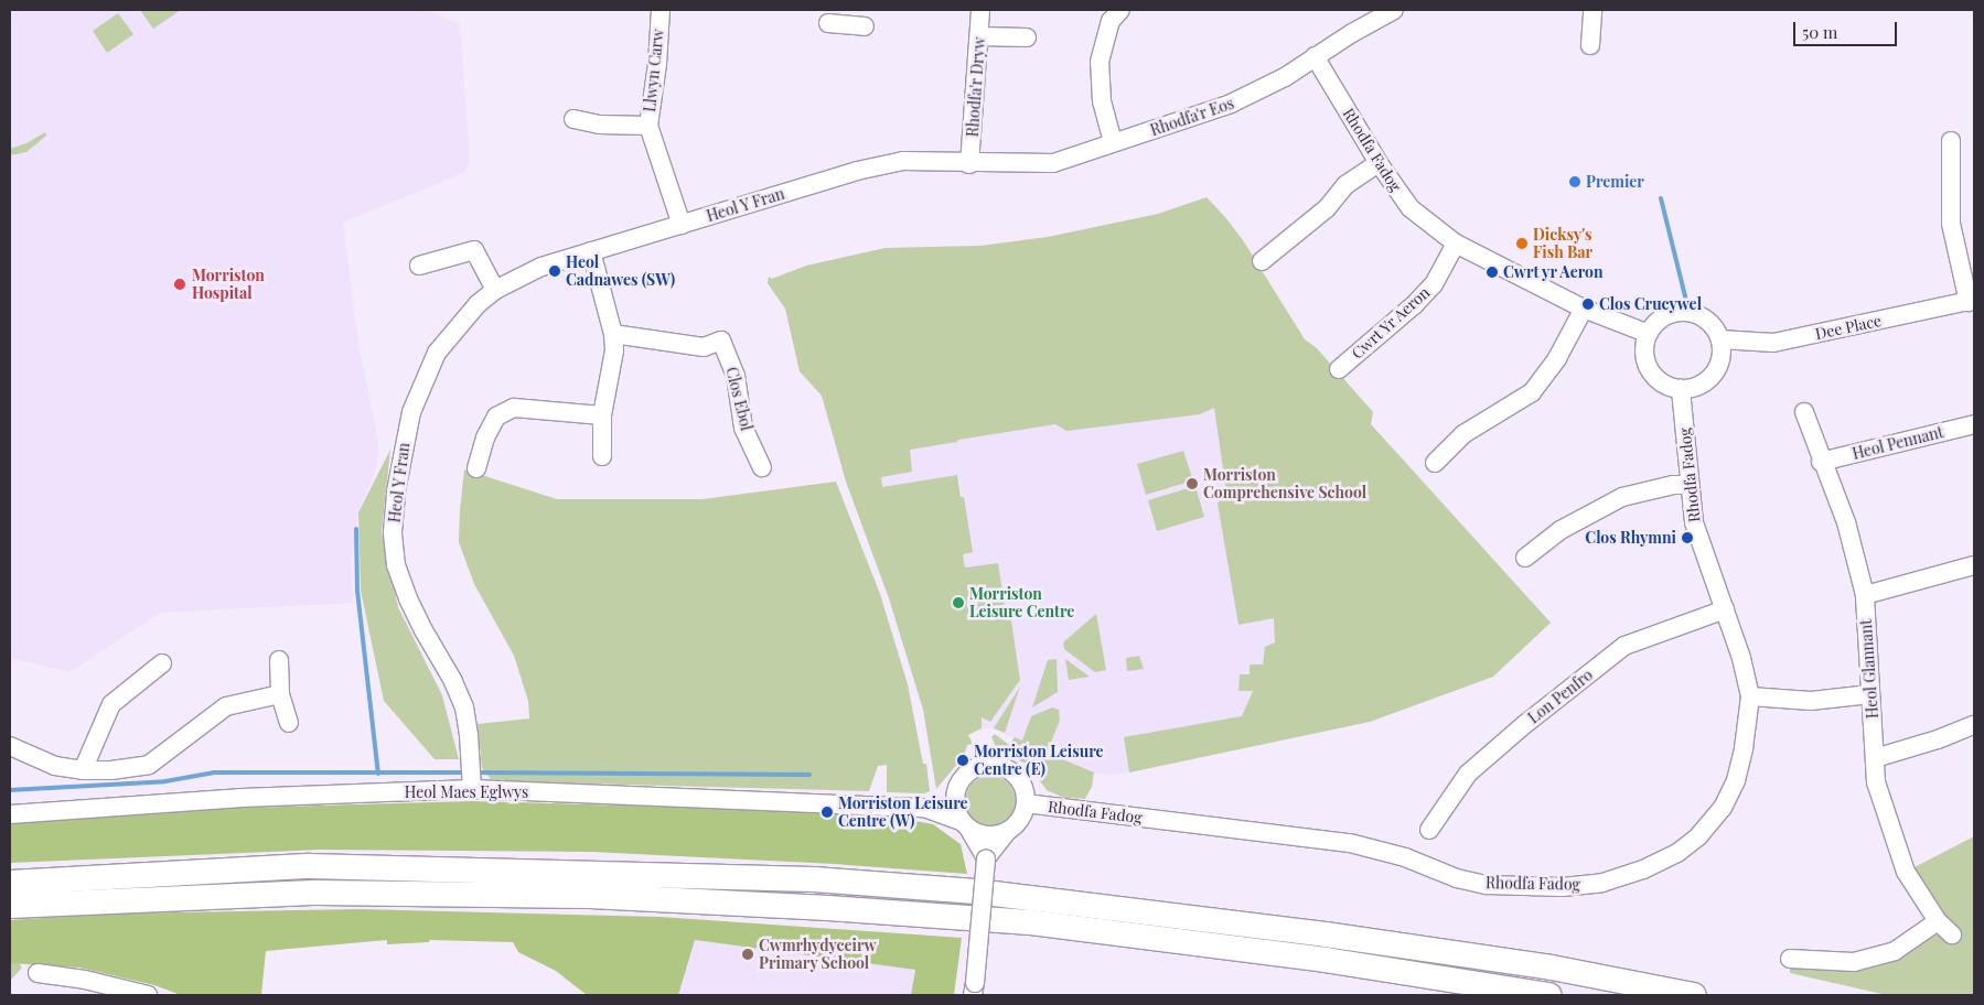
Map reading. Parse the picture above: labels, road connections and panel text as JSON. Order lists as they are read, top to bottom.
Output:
{
  "streets": {
    "street": [
      "Llwyn Carw",
      "Rhodfa'r Dryw",
      "Rhodfa'r Eos",
      "Rhodfa Fadog",
      "Heol Y Fran",
      "Cwrt Yr Aeron",
      "Dee Place",
      "Clos Ebol",
      "Heol Pennant",
      "Heol Glannant",
      "Lon Penfro",
      "Heol Maes Eglwys"
    ]
  },
  "crossings": [
    ["Llwyn Carw", "Heol Y Fran"],
    ["Rhodfa'r Dryw", "Rhodfa'r Eos"],
    ["Rhodfa'r Dryw", "Heol Y Fran"],
    ["Rhodfa'r Eos", "Rhodfa Fadog"],
    ["Rhodfa'r Eos", "Heol Y Fran"],
    ["Rhodfa Fadog", "Cwrt Yr Aeron"],
    ["Rhodfa Fadog", "Dee Place"],
    ["Rhodfa Fadog", "Lon Penfro"],
    ["Rhodfa Fadog", "Heol Maes Eglwys"],
    ["Heol Y Fran", "Heol Maes Eglwys"],
    ["Heol Pennant", "Heol Glannant"]
  ],
  "places": [
    "Premier",
    "Dicksy's Fish Bar",
    "Heol Cadnawes (SW)",
    "Cwrt yr Aeron",
    "Morriston Hospital",
    "Clos Crucywel",
    "Morriston Comprehensive School",
    "Clos Rhymni",
    "Morriston Leisure Centre",
    "Morriston Leisure Centre (E)",
    "Morriston Leisure Centre (W)",
    "Cwmrhydyceirw Primary School"
  ],
  "scale_bar": "50 m"
}
